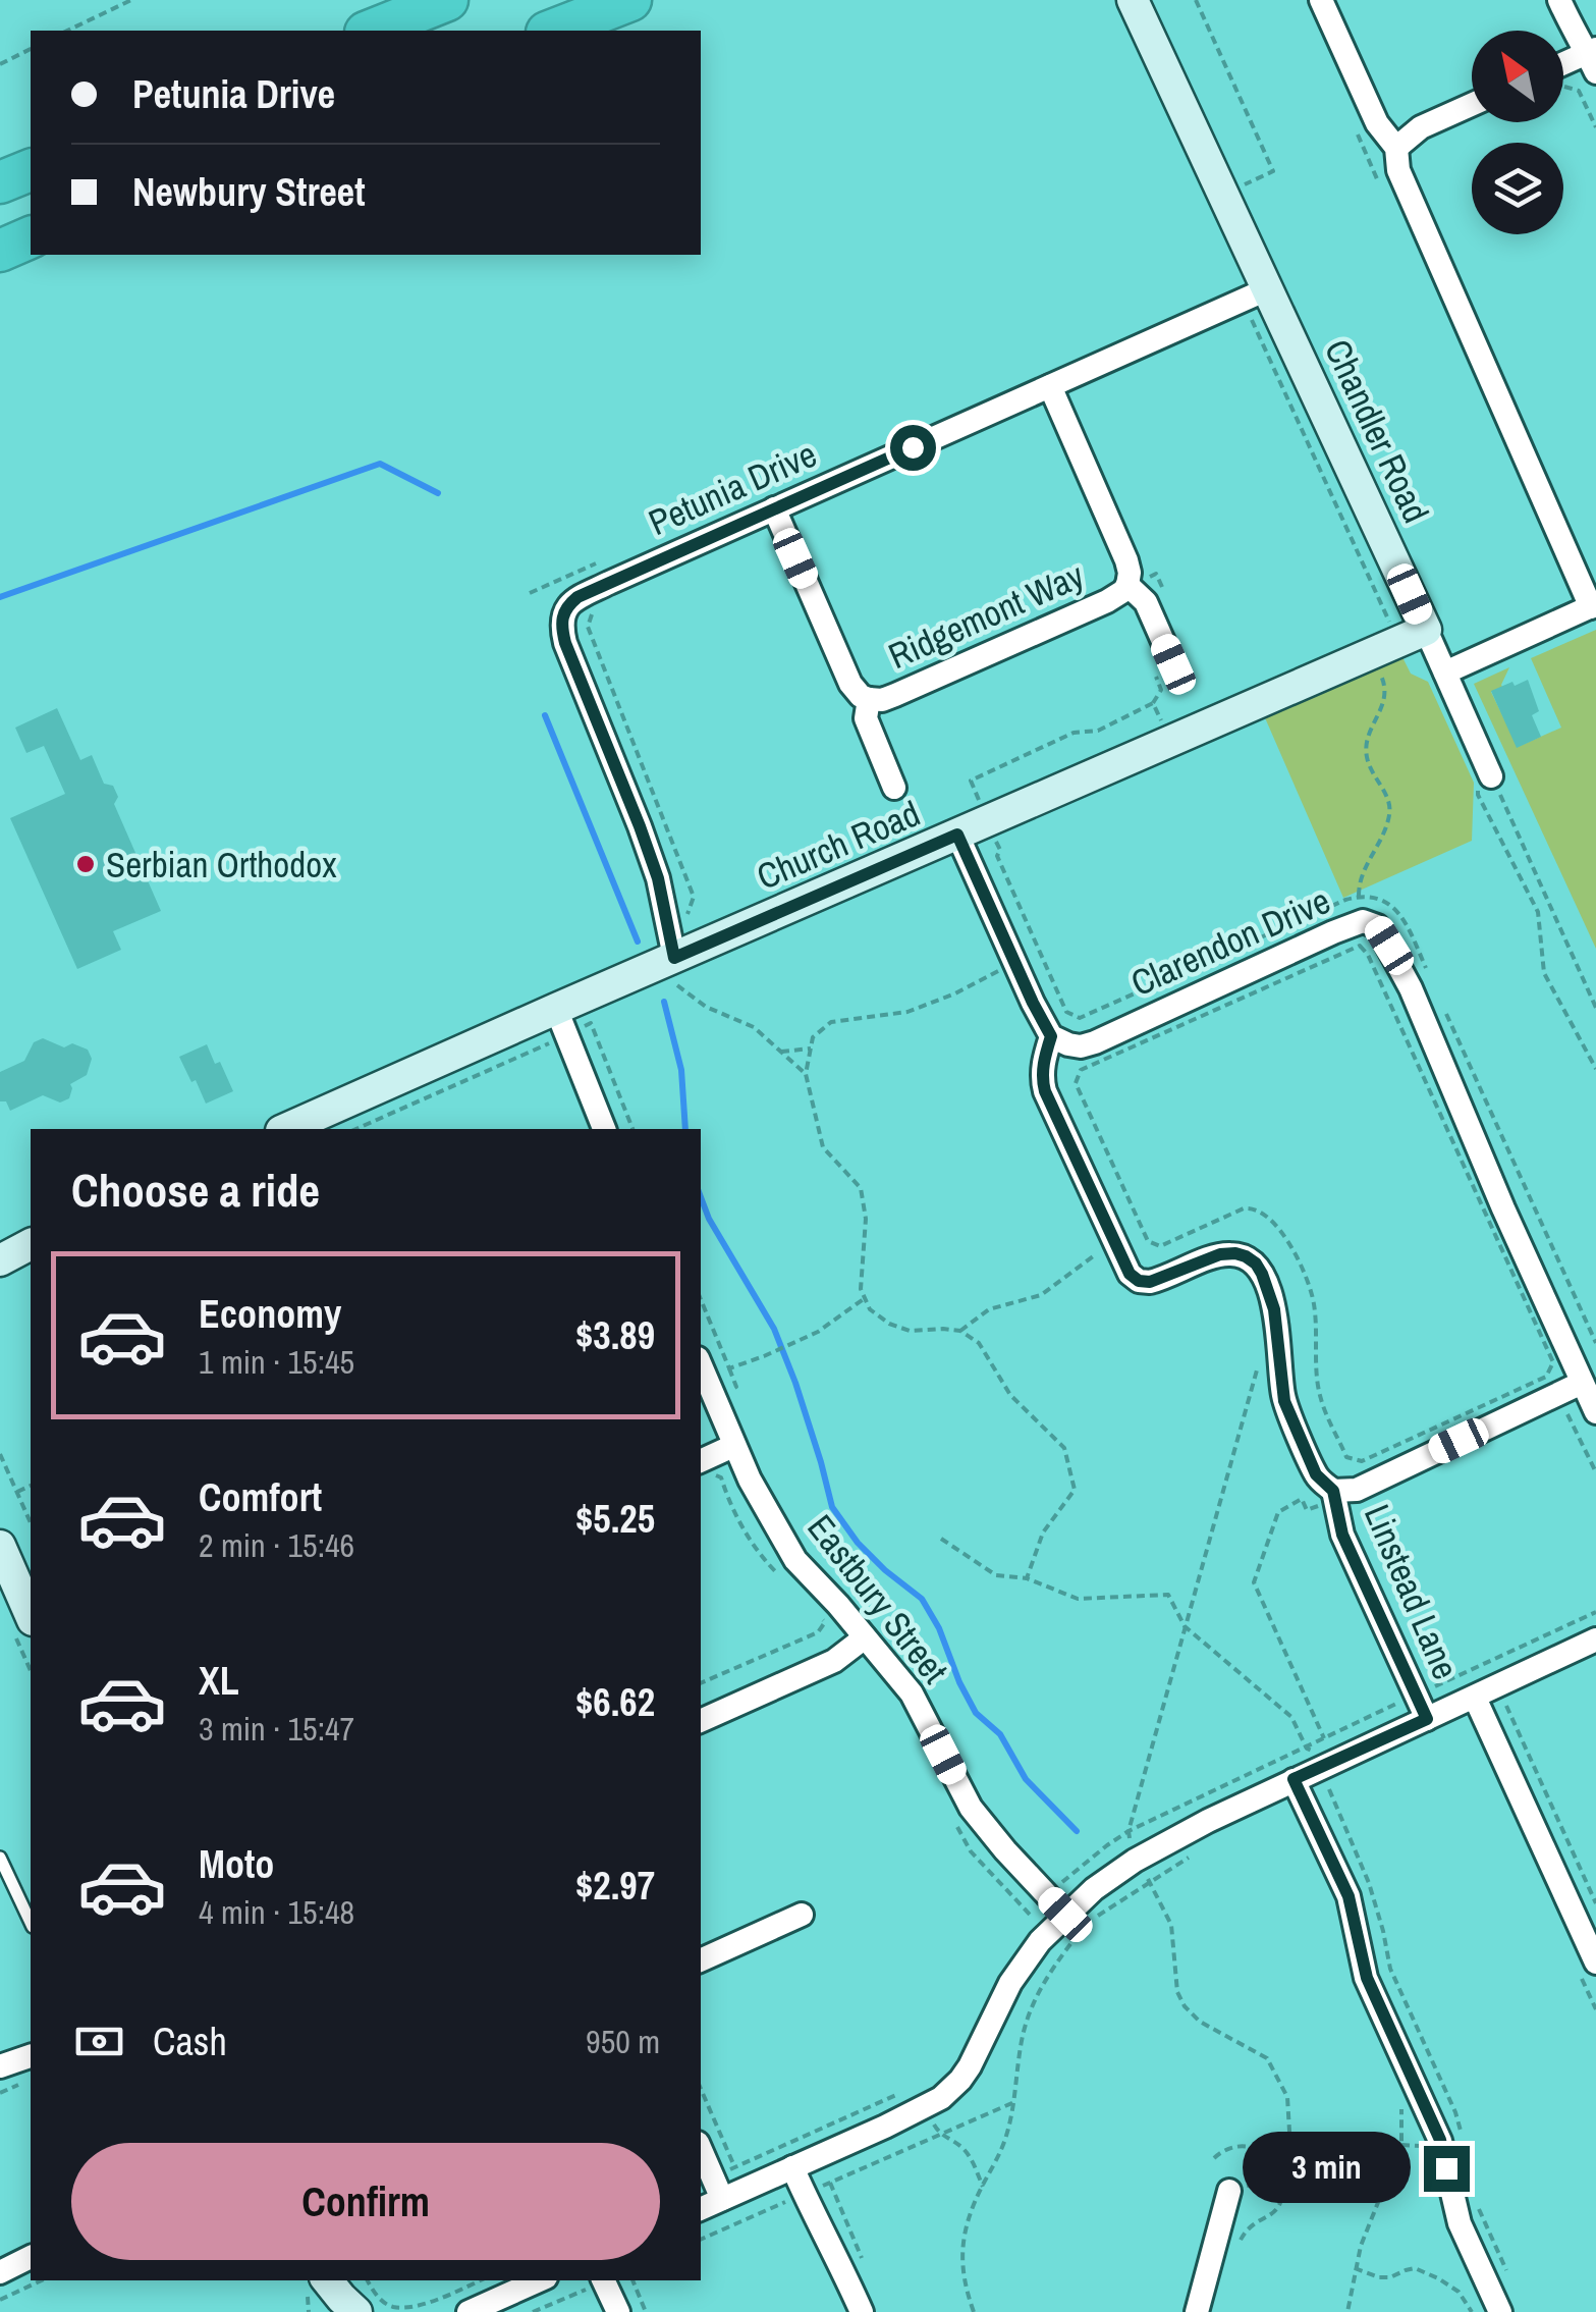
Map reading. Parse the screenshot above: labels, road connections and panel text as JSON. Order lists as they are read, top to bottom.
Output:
{
  "streets": {
    "main road": ["Chandler Road", "Church Road"],
    "street": [
      "Petunia Drive",
      "Ridgemont Way",
      "Clarendon Drive",
      "Linstead Lane",
      "Eastbury Street"
    ]
  },
  "crossings": [
    ["Chandler Road", "Petunia Drive"],
    ["Chandler Road", "Church Road"],
    ["Petunia Drive", "Church Road"]
  ],
  "places": ["Serbian Orthodox"],
  "north": "top left",
  "page": {
    "banner": ["Petunia Drive", "Newbury Street"],
    "heading": "Choose a ride",
    "list": [
      {
        "name": "Economy",
        "note": "1 min · 15:45",
        "value": "$3.89"
      },
      {
        "name": "Comfort",
        "note": "2 min · 15:46",
        "value": "$5.25"
      },
      {
        "name": "XL",
        "note": "3 min · 15:47",
        "value": "$6.62"
      },
      {
        "name": "Moto",
        "note": "4 min · 15:48",
        "value": "$2.97"
      }
    ],
    "pay": ["Cash", "950 m"],
    "buttons": "Confirm",
    "bubble": "3 min"
  }
}
